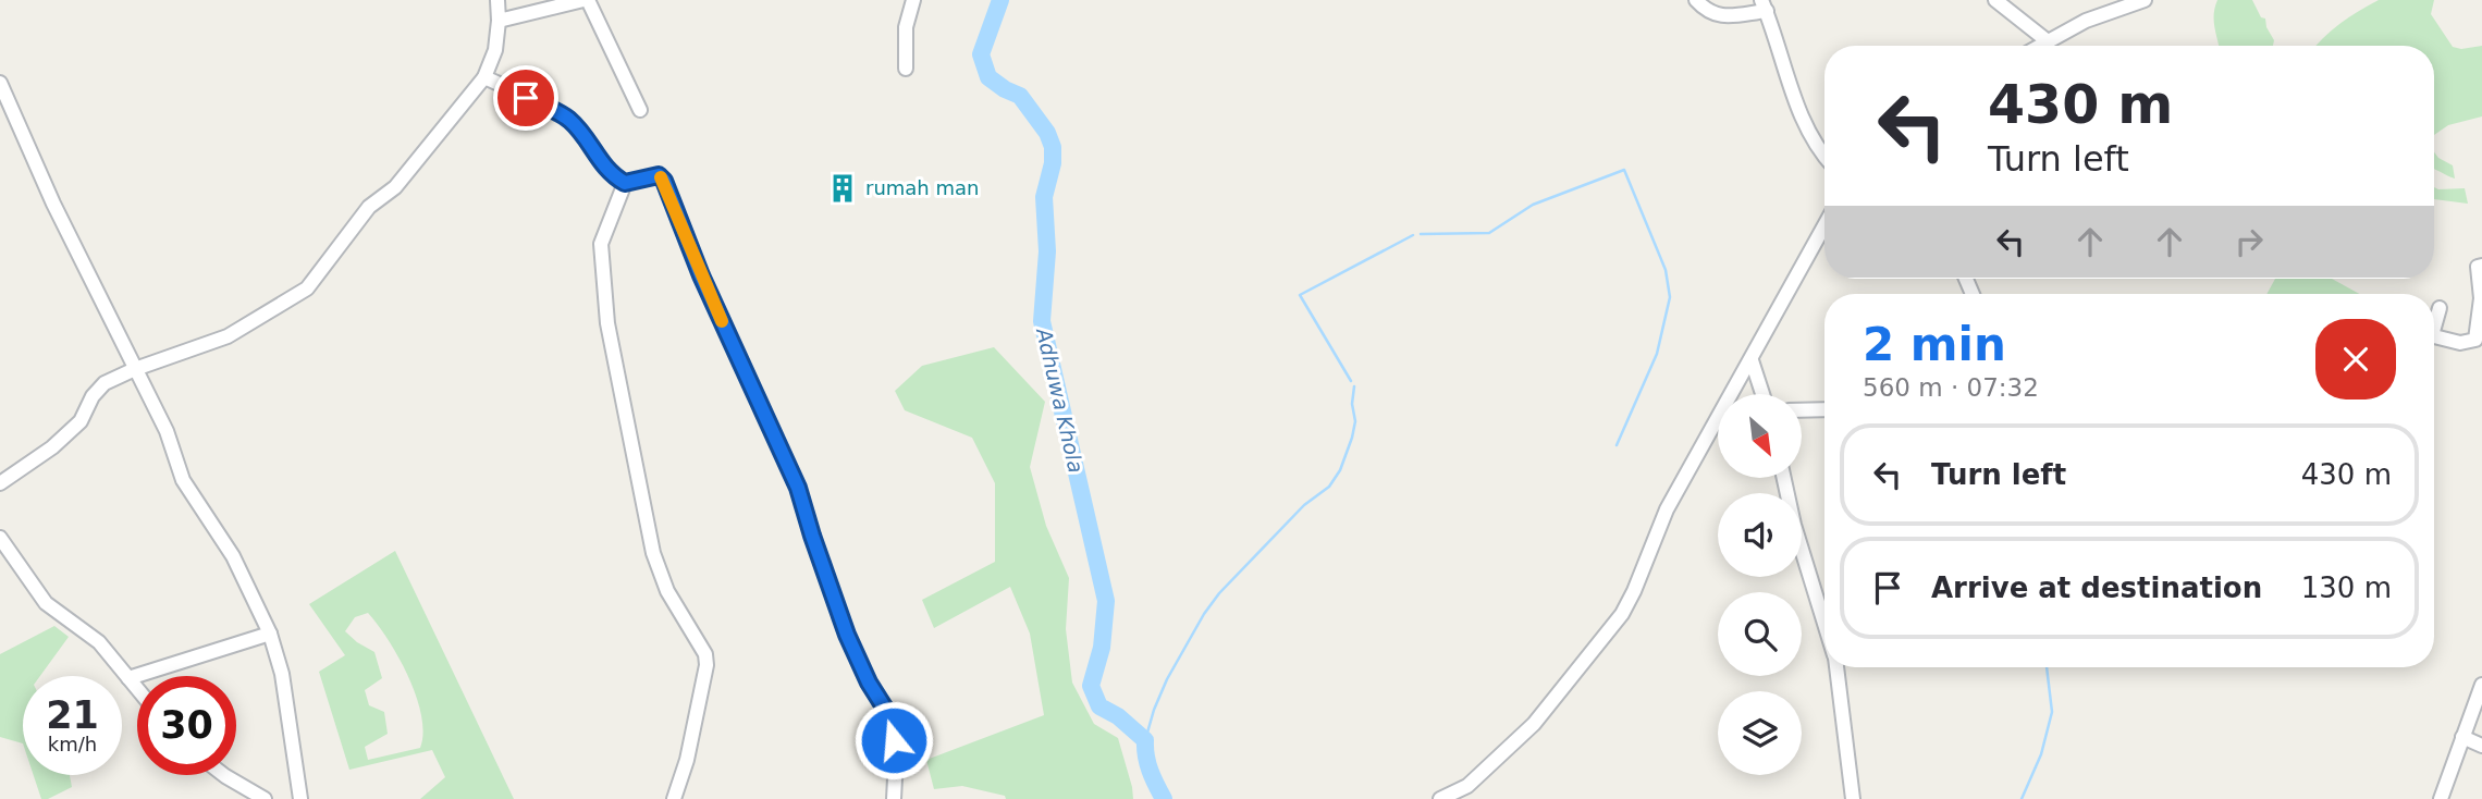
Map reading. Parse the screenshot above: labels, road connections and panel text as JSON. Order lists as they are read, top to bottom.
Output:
{
  "water": ["Adhuwa Khola"],
  "places": {
    "building": ["rumah man"]
  },
  "north": "bottom right",
  "page": {
    "turn": ["430 m", "Turn left"],
    "heading": ["2 min", "560 m · 07:32"],
    "list": [
      {
        "name": "Turn left",
        "value": "430 m"
      },
      {
        "name": "Arrive at destination",
        "value": "130 m"
      }
    ],
    "speed": "21 km/h",
    "limit": "30"
  }
}
